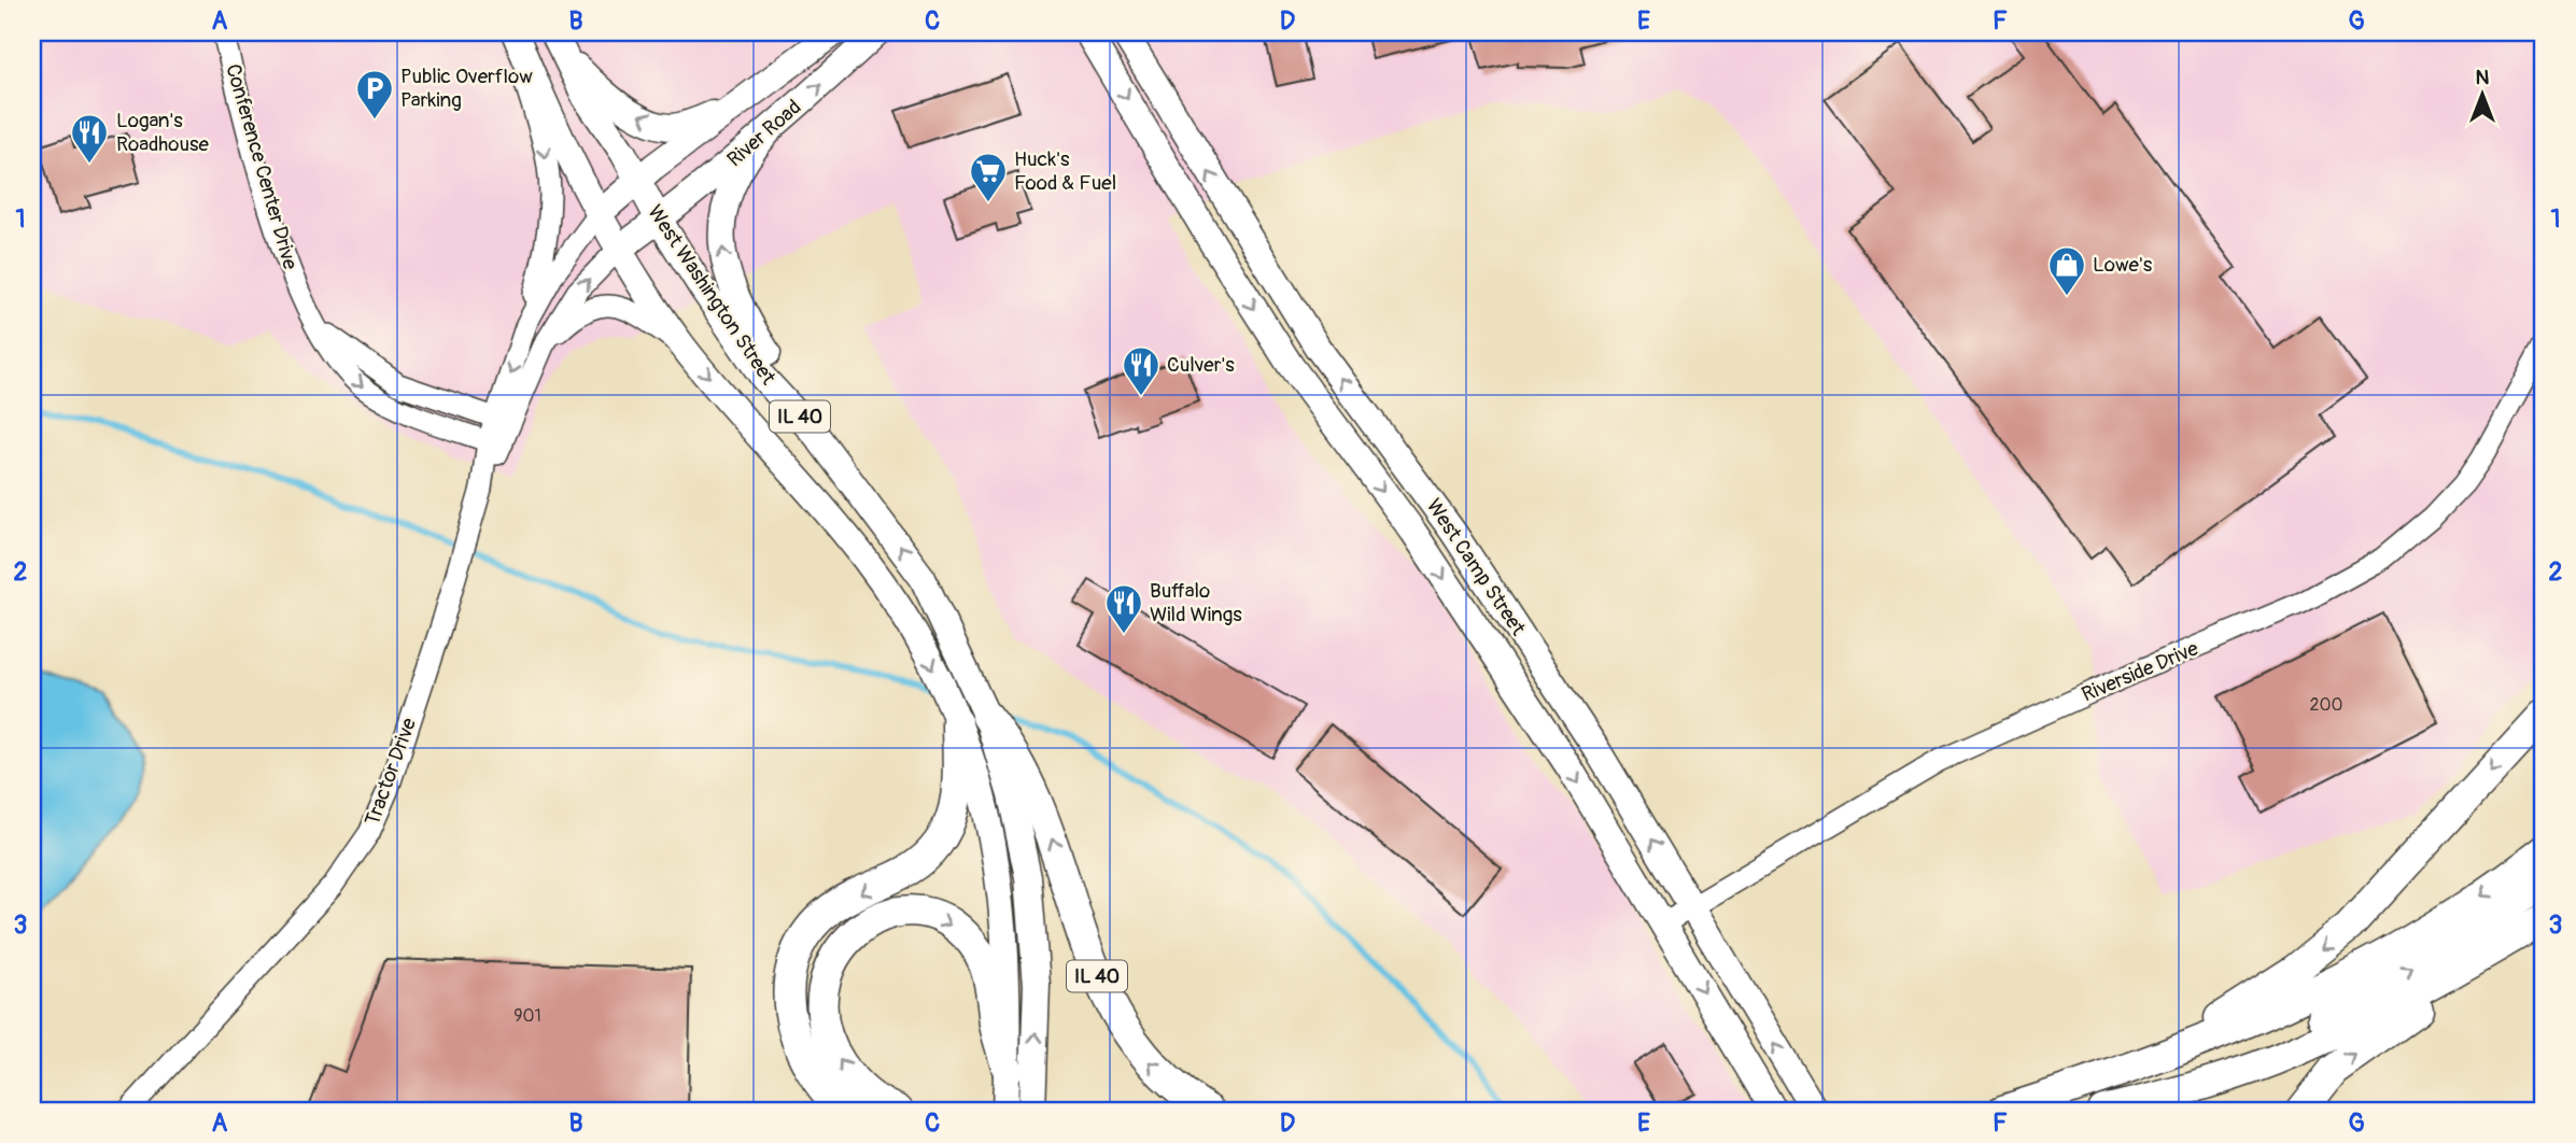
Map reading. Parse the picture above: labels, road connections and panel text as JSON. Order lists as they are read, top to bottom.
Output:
{
  "streets": {
    "highway": ["IL 40"],
    "main road": [
      "River Road",
      "West Washington Street",
      "West Camp Street",
      "Tractor Drive"
    ],
    "street": ["Conference Center Drive", "Riverside Drive"]
  },
  "crossings": [
    ["River Road", "West Washington Street"],
    ["River Road", "IL 40"],
    ["River Road", "Tractor Drive"],
    ["Conference Center Drive", "Tractor Drive"],
    ["West Washington Street", "IL 40"],
    ["West Washington Street", "Tractor Drive"],
    ["IL 40", "Tractor Drive"],
    ["West Camp Street", "Riverside Drive"]
  ],
  "places": {
    "parking": ["Public Overflow Parking"],
    "restaurant": ["Logan's Roadhouse", "Culver's", "Buffalo Wild Wings"],
    "supermarket": ["Huck's Food & Fuel"],
    "shop": ["Lowe's"]
  },
  "house_numbers": ["200", "901"],
  "north": "top",
  "grid": {
    "columns": [
      "A",
      "B",
      "C",
      "D",
      "E",
      "F",
      "G"
    ],
    "rows": ["1", "2", "3"]
  }
}
